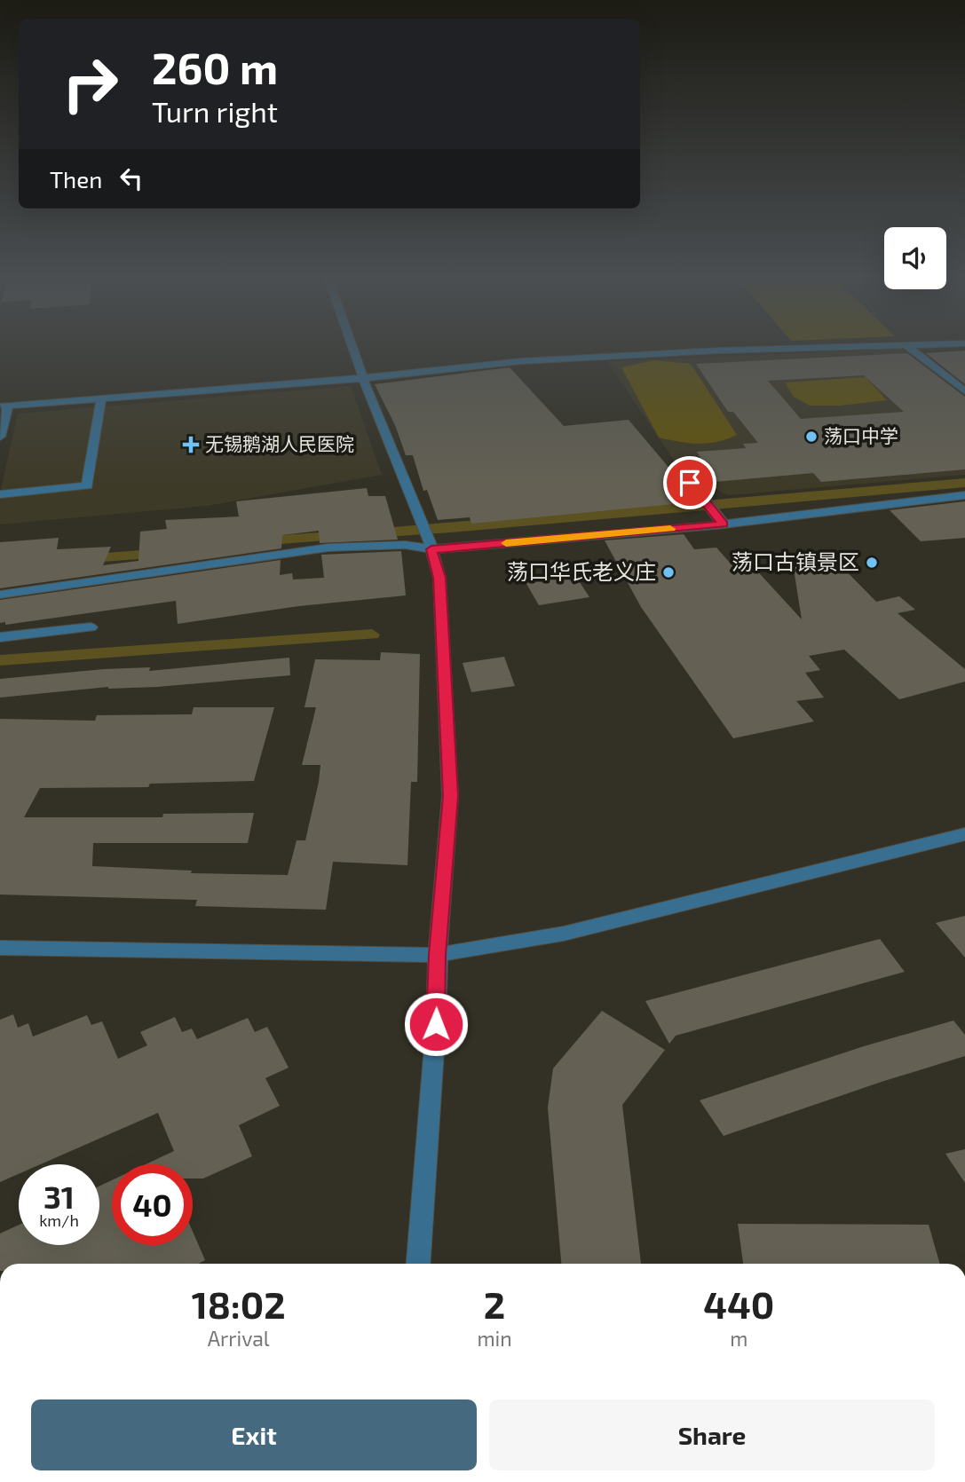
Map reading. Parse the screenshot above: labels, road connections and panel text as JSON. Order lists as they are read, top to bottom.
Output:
{
  "places": {
    "other": ["荡口中学", "荡口古镇景区", "荡口华氏老义庄"],
    "health": ["无锡鹅湖人民医院"]
  },
  "page": {
    "turn": ["260 m", "Turn right"],
    "then": "Then",
    "speed": "31 km/h",
    "limit": "40",
    "eta": [
      "18:02",
      "Arrival",
      "2",
      "min",
      "440",
      "m"
    ],
    "buttons": ["Exit", "Share"]
  }
}
